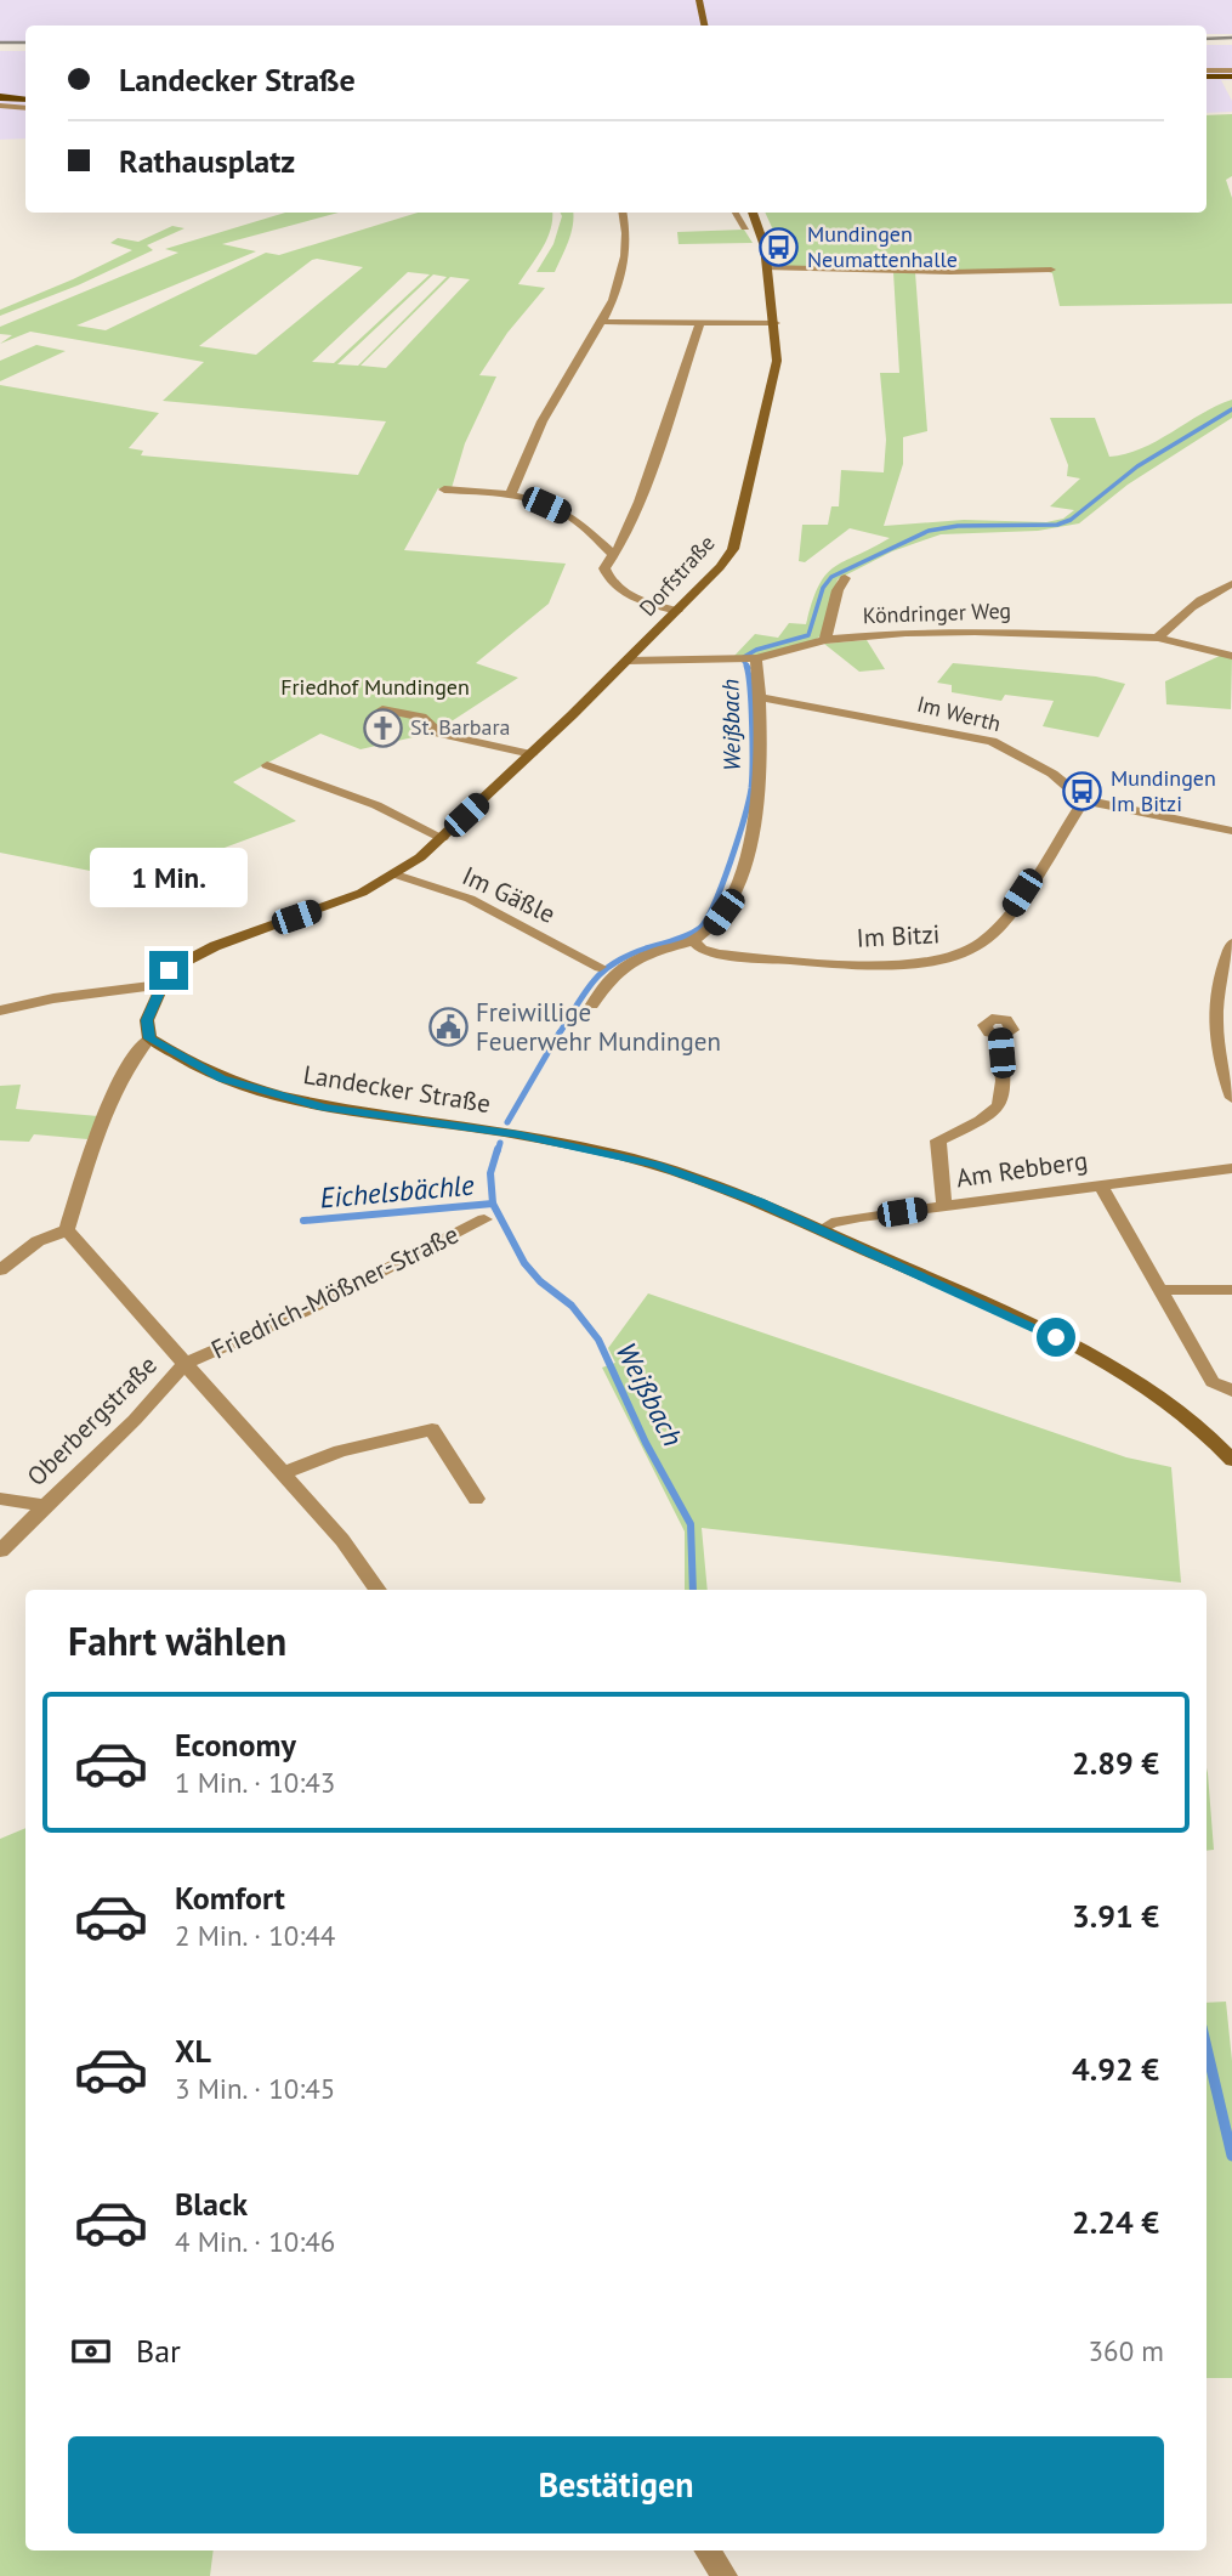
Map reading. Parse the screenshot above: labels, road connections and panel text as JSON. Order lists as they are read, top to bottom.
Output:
{
  "streets": {
    "street": [
      "Dorfstraße",
      "Köndringer Weg",
      "Im Werth",
      "Im Gäßle",
      "Im Bitzi",
      "Landecker Straße",
      "Am Rebberg",
      "Friedrich-Mößner-Straße",
      "Oberbergstraße"
    ]
  },
  "crossings": [
    ["Dorfstraße", "Köndringer Weg"],
    ["Dorfstraße", "Im Gäßle"],
    ["Im Werth", "Im Bitzi"],
    ["Landecker Straße", "Am Rebberg"],
    ["Friedrich-Mößner-Straße", "Oberbergstraße"]
  ],
  "water": ["Weißbach", "Eichelsbächle"],
  "parks": ["Friedhof Mundingen"],
  "places": {
    "bus stop": ["Mundingen Neumattenhalle", "Mundingen Im Bitzi"],
    "church": ["St. Barbara"],
    "public building": ["Freiwillige Feuerwehr Mundingen"]
  },
  "page": {
    "banner": ["Landecker Straße", "Rathausplatz"],
    "bubble": "1 Min.",
    "heading": "Fahrt wählen",
    "list": [
      {
        "name": "Economy",
        "note": "1 Min. · 10:43",
        "value": "2.89 €"
      },
      {
        "name": "Komfort",
        "note": "2 Min. · 10:44",
        "value": "3.91 €"
      },
      {
        "name": "XL",
        "note": "3 Min. · 10:45",
        "value": "4.92 €"
      },
      {
        "name": "Black",
        "note": "4 Min. · 10:46",
        "value": "2.24 €"
      }
    ],
    "pay": ["Bar", "360 m"],
    "buttons": "Bestätigen"
  }
}
